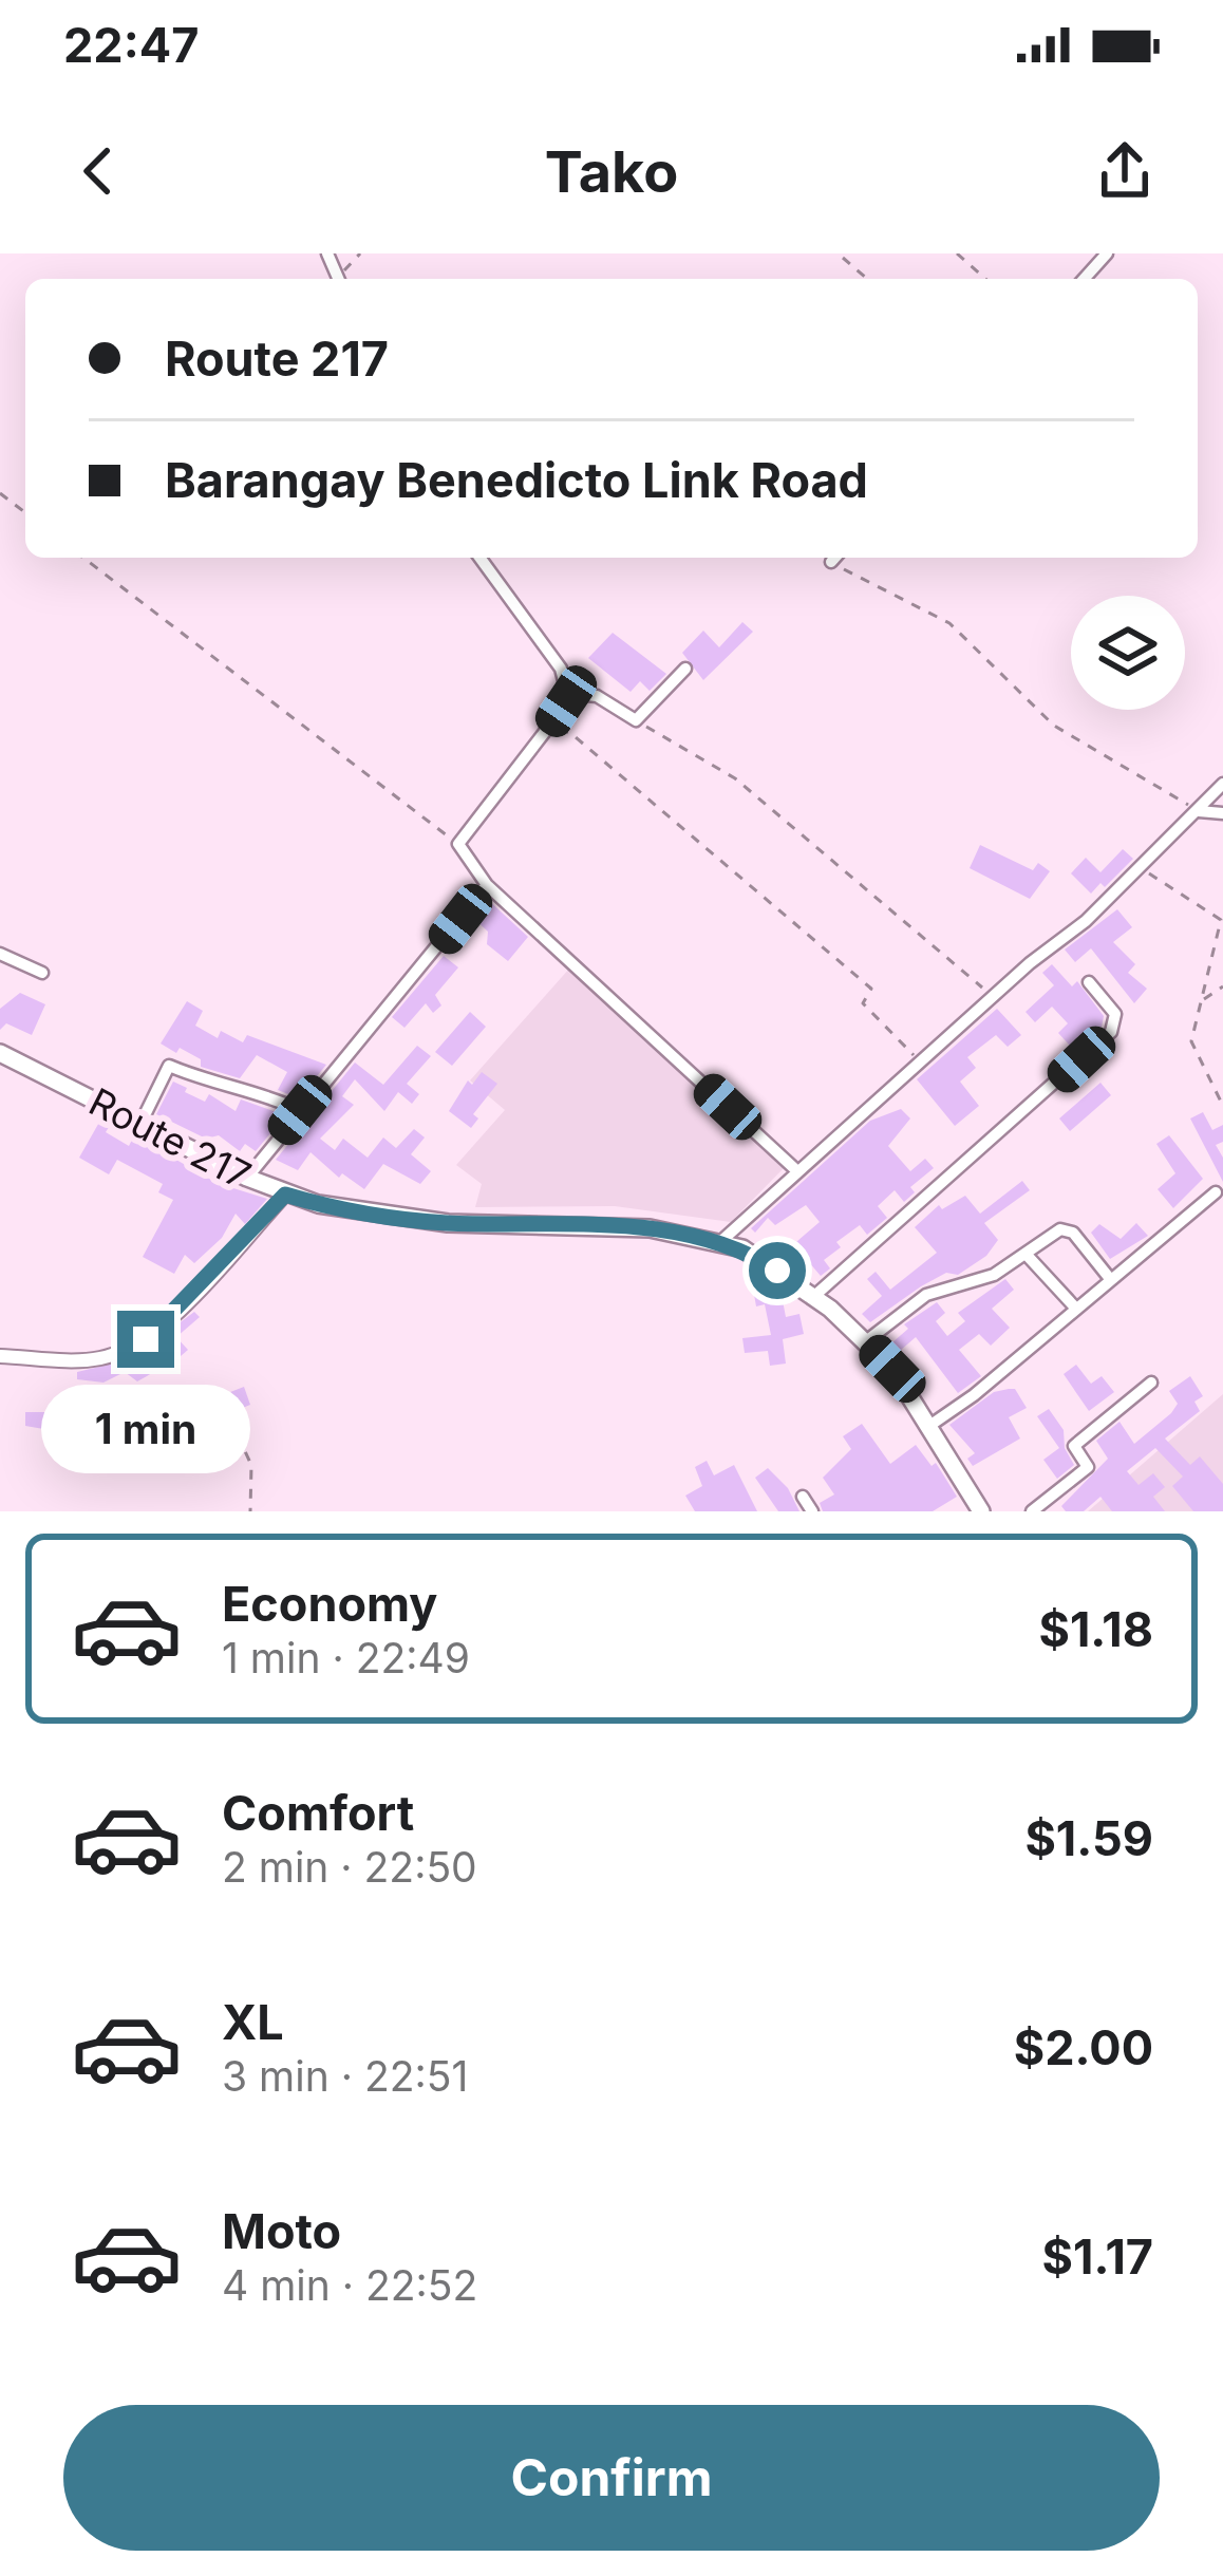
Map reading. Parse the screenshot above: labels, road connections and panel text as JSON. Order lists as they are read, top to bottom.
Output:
{
  "streets": {
    "main road": ["Route 217"]
  },
  "page": {
    "status": "22:47",
    "header": "Tako",
    "banner": ["Route 217", "Barangay Benedicto Link Road"],
    "bubble": "1 min",
    "list": [
      {
        "name": "Economy",
        "note": "1 min · 22:49",
        "value": "$1.18"
      },
      {
        "name": "Comfort",
        "note": "2 min · 22:50",
        "value": "$1.59"
      },
      {
        "name": "XL",
        "note": "3 min · 22:51",
        "value": "$2.00"
      },
      {
        "name": "Moto",
        "note": "4 min · 22:52",
        "value": "$1.17"
      }
    ],
    "buttons": "Confirm"
  }
}
